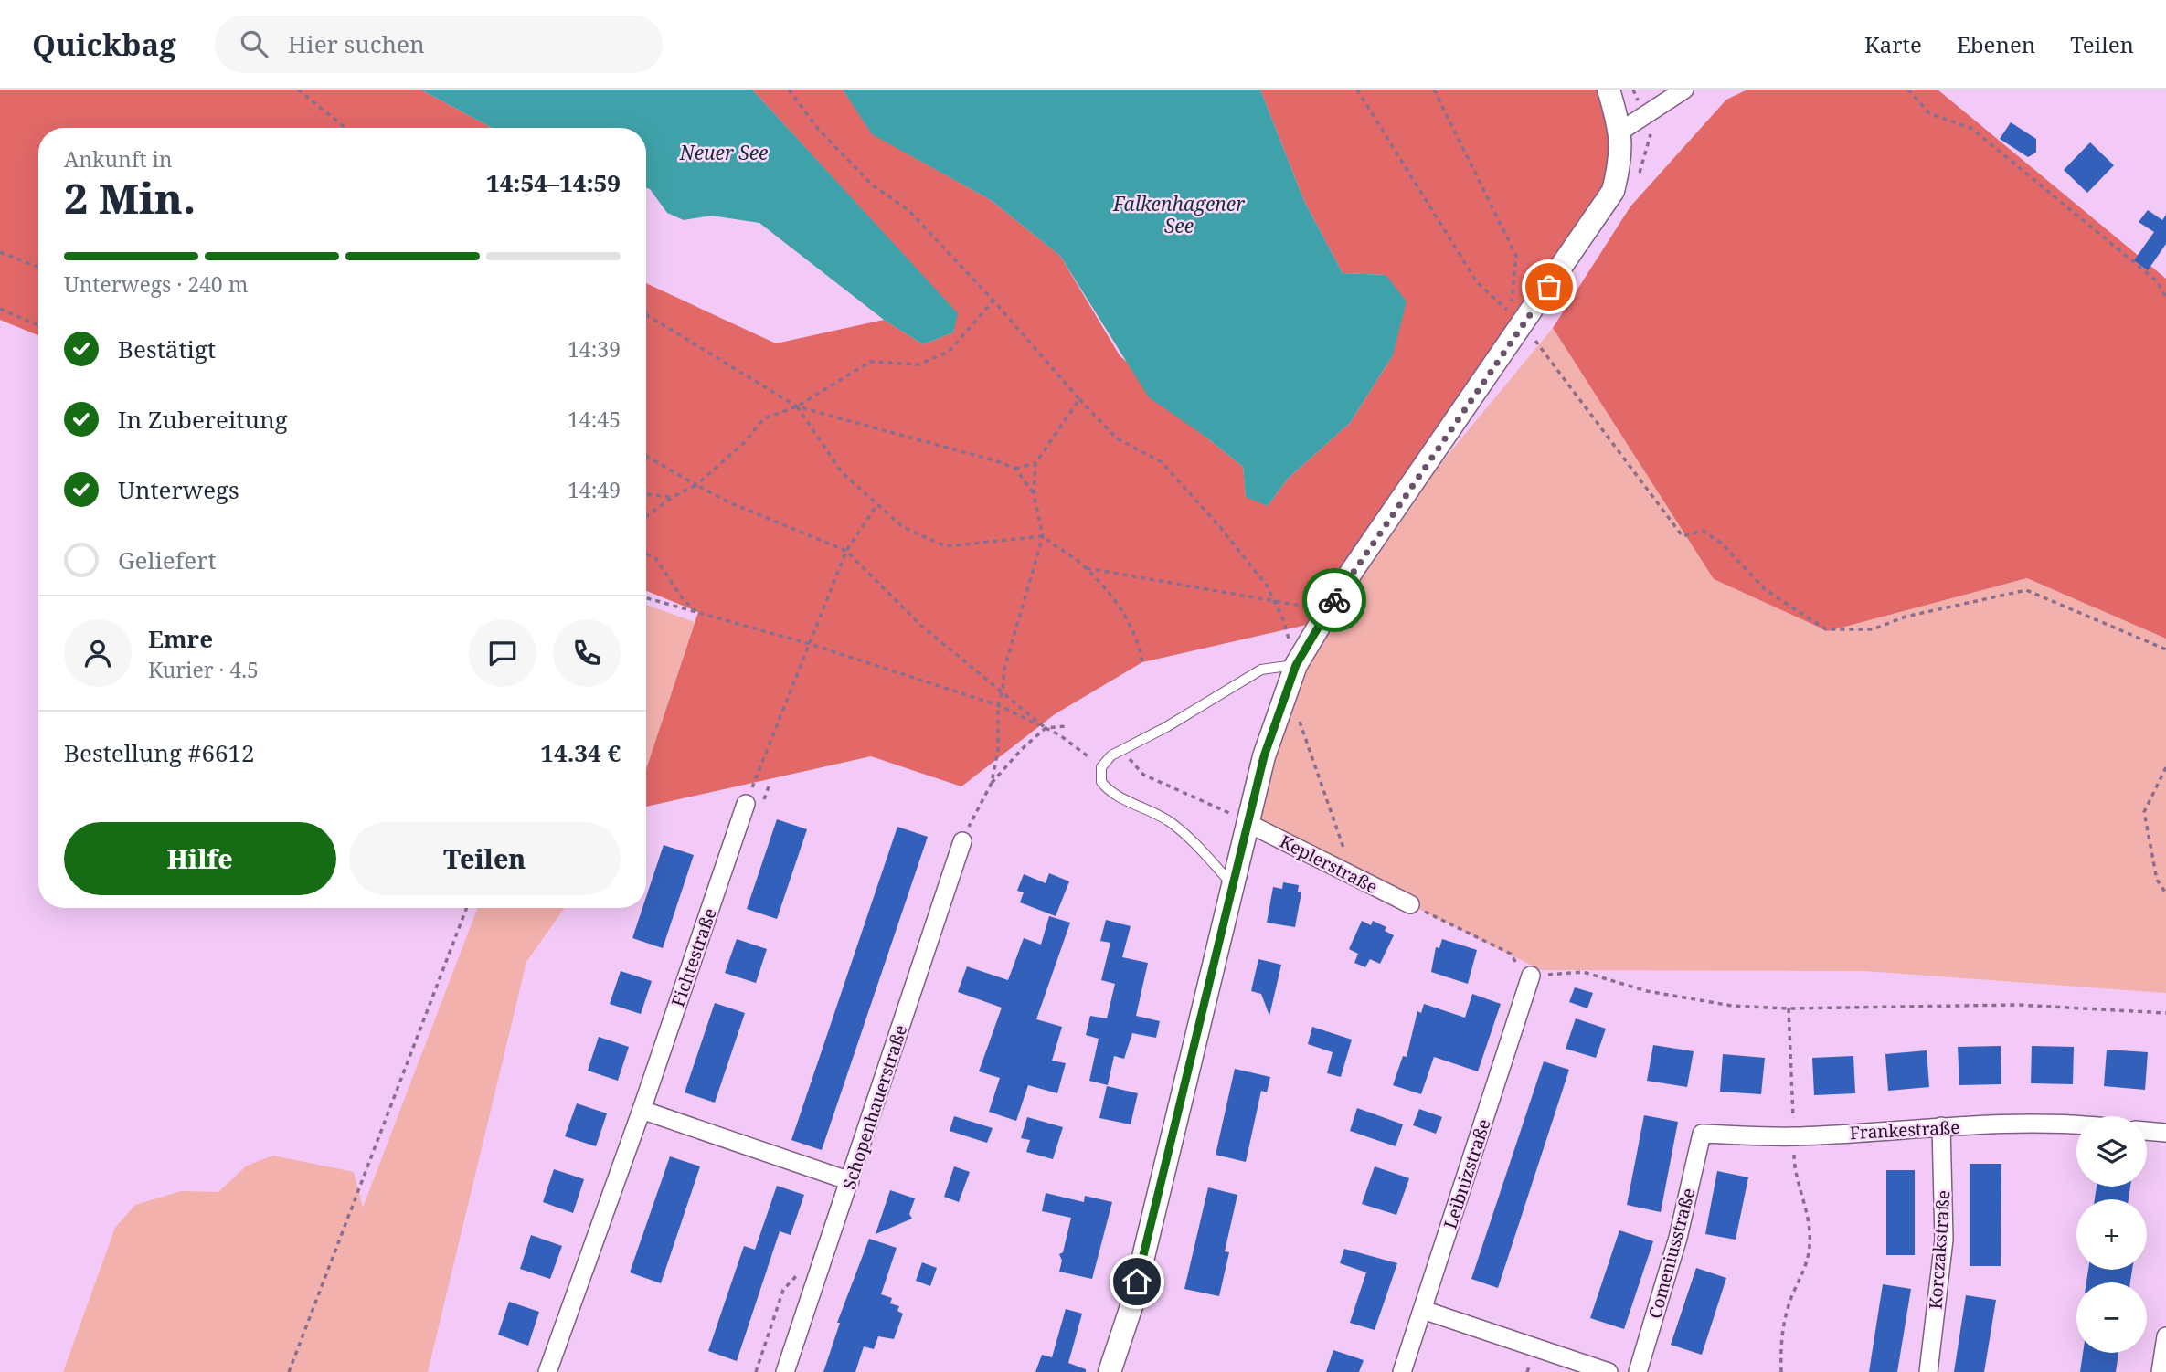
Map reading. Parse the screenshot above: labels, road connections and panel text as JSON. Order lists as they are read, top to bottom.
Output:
{
  "streets": {
    "street": [
      "Keplerstraße",
      "Fichtestraße",
      "Schopenhauerstraße",
      "Frankestraße",
      "Leibnizstraße",
      "Korczakstraße",
      "Comeniusstraße"
    ]
  },
  "crossings": [
    ["Frankestraße", "Korczakstraße"],
    ["Frankestraße", "Comeniusstraße"]
  ],
  "water": ["Neuer See", "Falkenhagener See"],
  "page": {
    "header": "Quickbag",
    "search": "Hier suchen",
    "nav": ["Karte", "Ebenen", "Teilen"],
    "heading": ["2 Min.", "Ankunft in", "14:54–14:59"],
    "panel": [
      "Emre",
      "Kurier · 4.5",
      "Bestellung #6612",
      "14.34 €"
    ],
    "bar": "Unterwegs · 240 m",
    "list": [
      ["Bestätigt", "14:39"],
      ["In Zubereitung", "14:45"],
      ["Unterwegs", "14:49"],
      "Geliefert"
    ],
    "buttons": ["Hilfe", "Teilen"],
    "map_buttons": ["+", "−"]
  }
}
